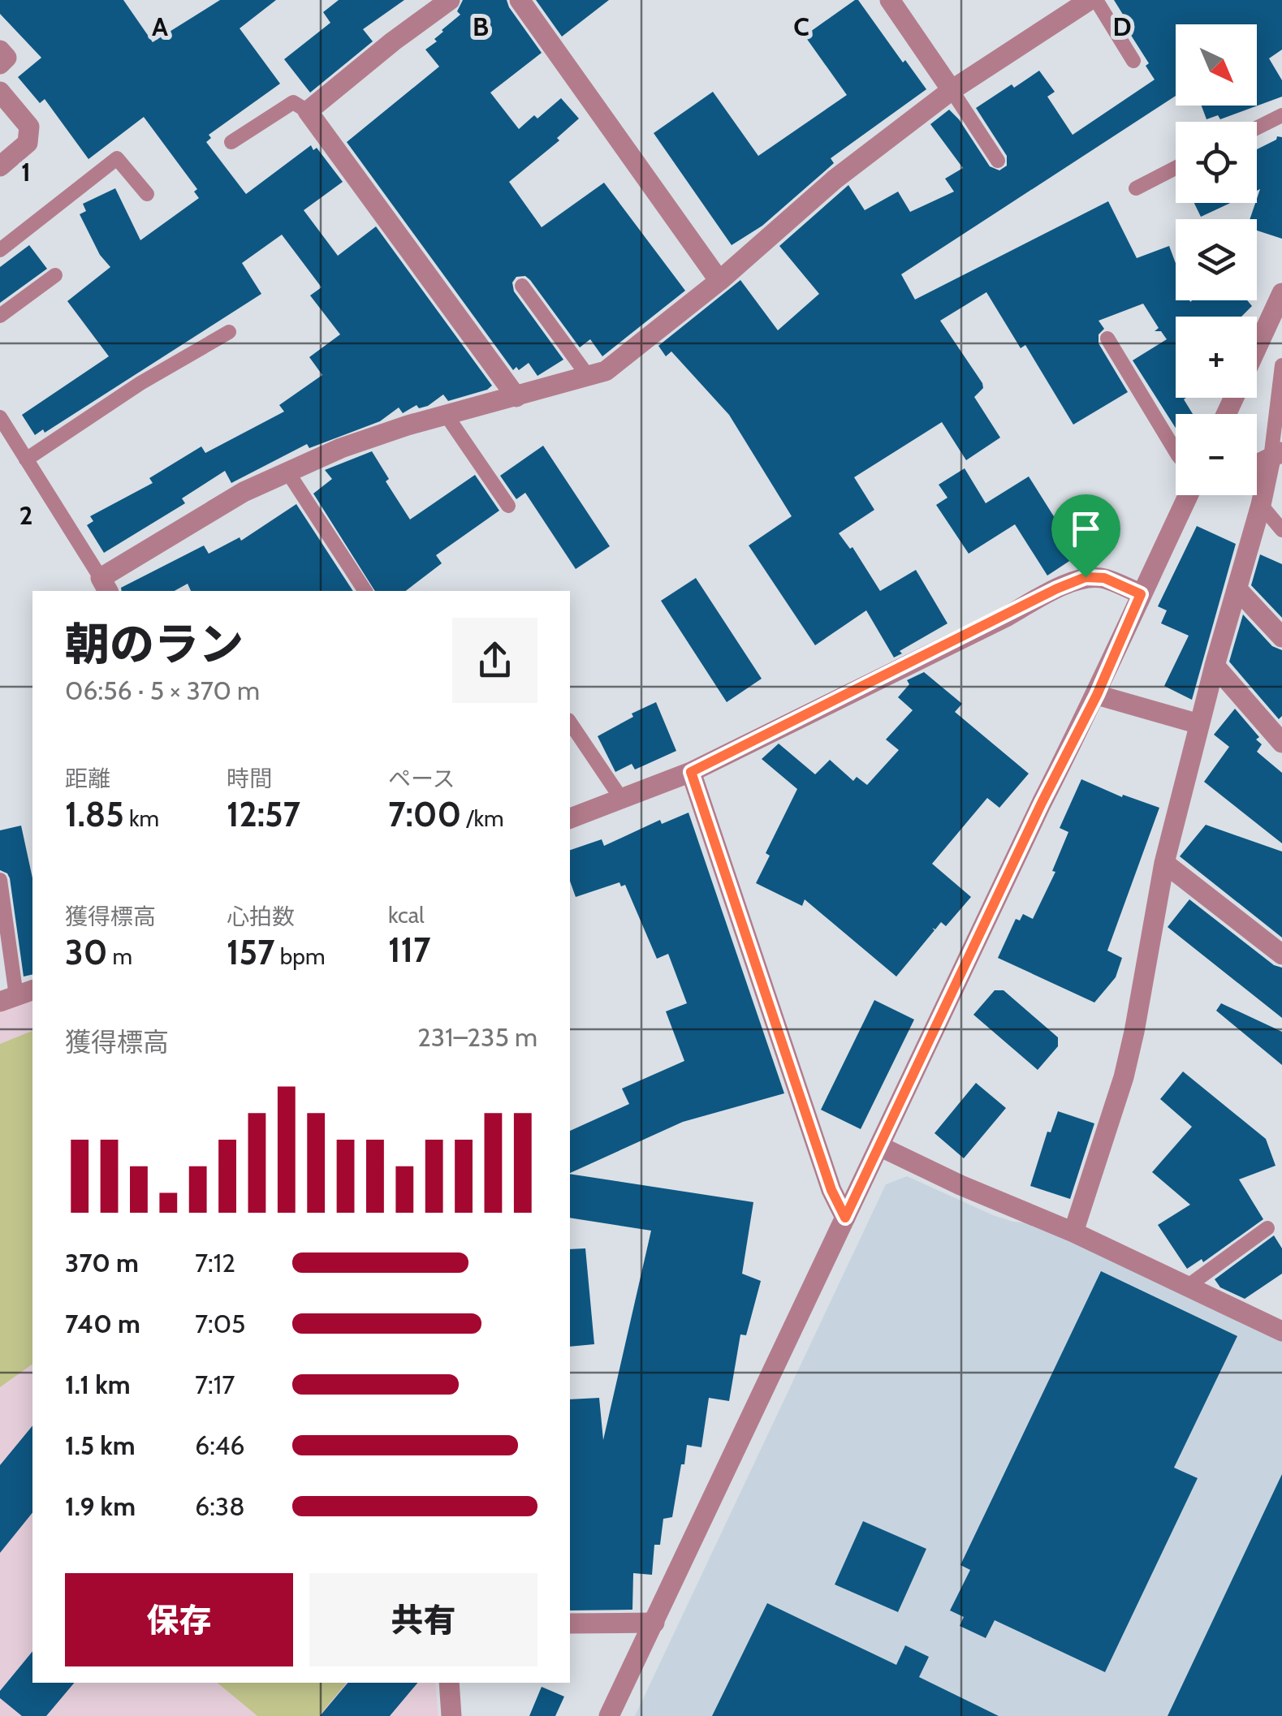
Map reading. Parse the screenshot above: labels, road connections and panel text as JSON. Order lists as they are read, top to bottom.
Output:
{
  "north": "bottom right",
  "page": {
    "map_buttons": ["+", "−"],
    "heading": ["朝のラン", "06:56 · 5 × 370 m"],
    "stats": [
      ["距離", "1.85 km"],
      ["時間", "12:57"],
      ["ペース", "7:00 /km"],
      ["獲得標高", "30 m"],
      ["心拍数", "157 bpm"],
      ["kcal", "117"]
    ],
    "chart": ["獲得標高", "231–235 m"],
    "list": [
      {
        "name": "370 m",
        "note": "7:12"
      },
      {
        "name": "740 m",
        "note": "7:05"
      },
      {
        "name": "1.1 km",
        "note": "7:17"
      },
      {
        "name": "1.5 km",
        "note": "6:46"
      },
      {
        "name": "1.9 km",
        "note": "6:38"
      }
    ],
    "buttons": ["保存", "共有"]
  },
  "grid": {
    "columns": [
      "A",
      "B",
      "C",
      "D"
    ],
    "rows": ["1", "2"]
  }
}
